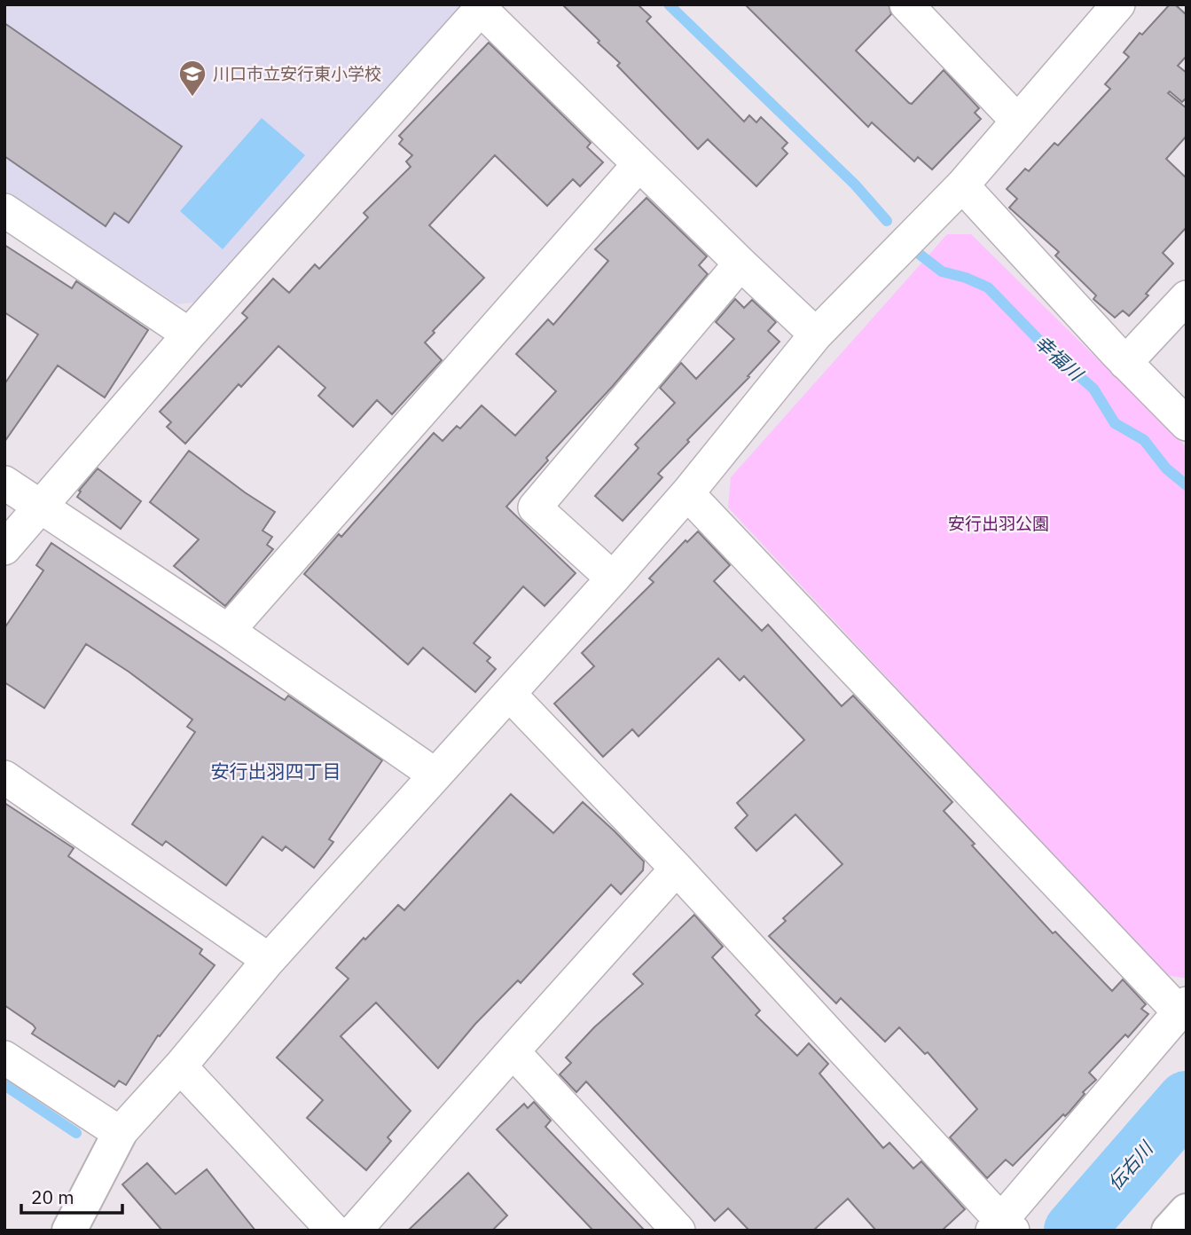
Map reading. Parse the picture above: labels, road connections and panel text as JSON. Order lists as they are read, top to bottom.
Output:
{
  "districts": ["安行出羽四丁目"],
  "water": ["幸福川", "伝右川"],
  "parks": ["安行出羽公園"],
  "places": {
    "school or university": ["川口市立安行東小学校"]
  },
  "scale_bar": "20 m"
}
